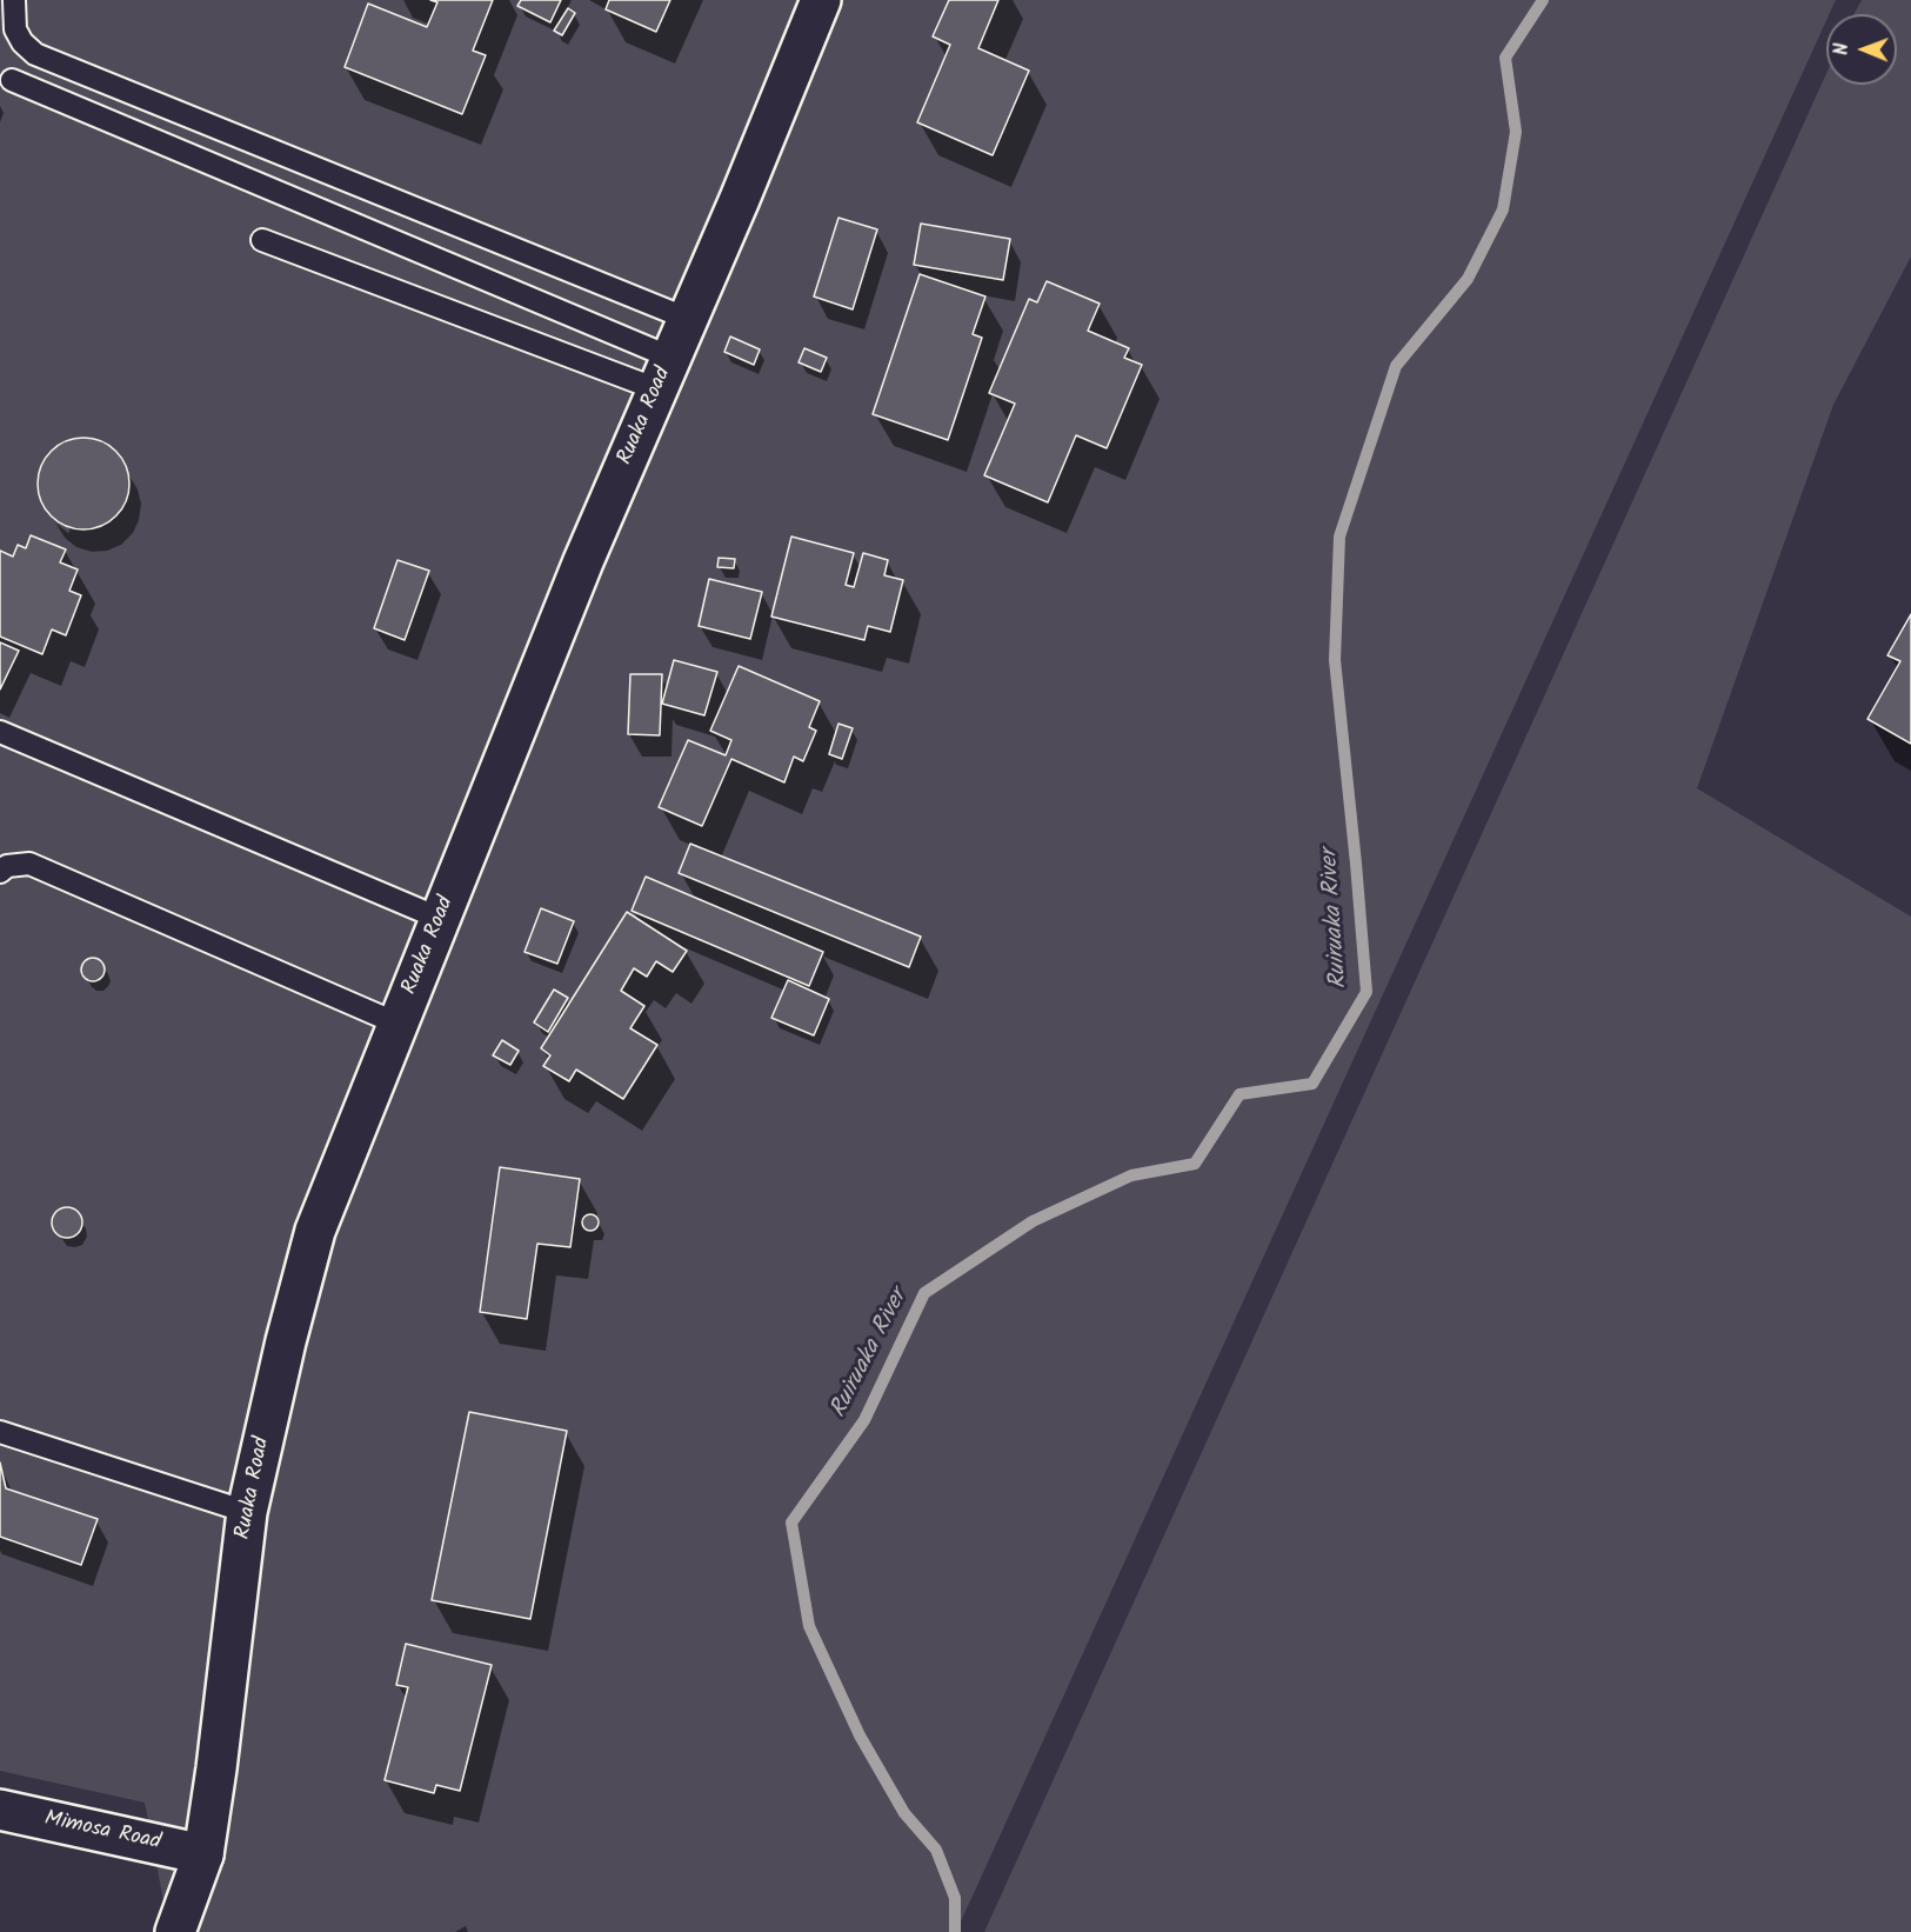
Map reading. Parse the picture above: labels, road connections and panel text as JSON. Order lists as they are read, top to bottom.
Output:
{
  "streets": {
    "street": ["Ruaka Road", "Mimosa Road"]
  },
  "crossings": [
    ["Ruaka Road", "Mimosa Road"]
  ],
  "water": ["Ruiruaka River"],
  "north": "left"
}
